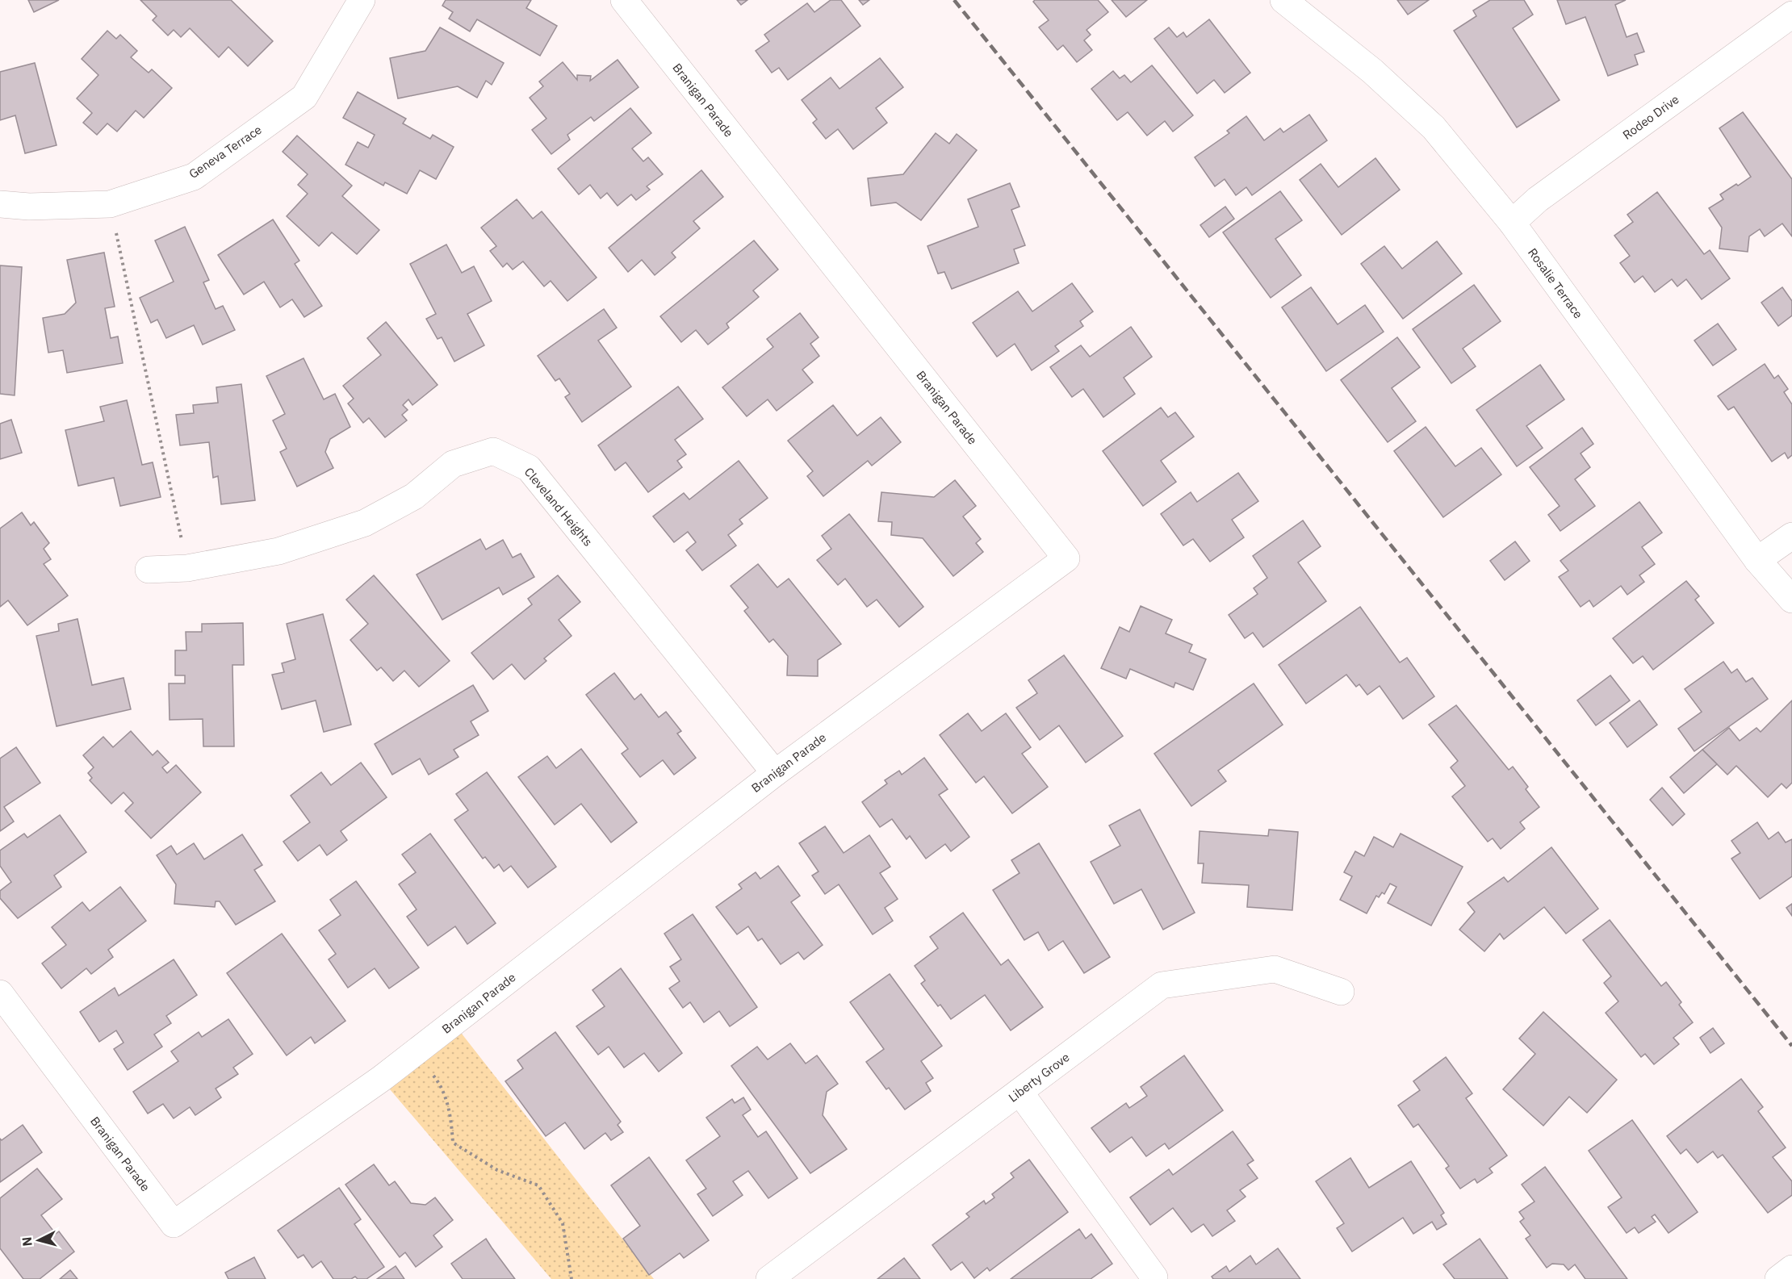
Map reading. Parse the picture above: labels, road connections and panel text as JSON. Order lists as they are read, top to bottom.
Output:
{
  "streets": {
    "street": [
      "Branigan Parade",
      "Rodeo Drive",
      "Geneva Terrace",
      "Rosalie Terrace",
      "Cleveland Heights",
      "Liberty Grove"
    ]
  },
  "crossings": [
    ["Branigan Parade", "Cleveland Heights"],
    ["Rodeo Drive", "Rosalie Terrace"]
  ],
  "north": "left"
}
